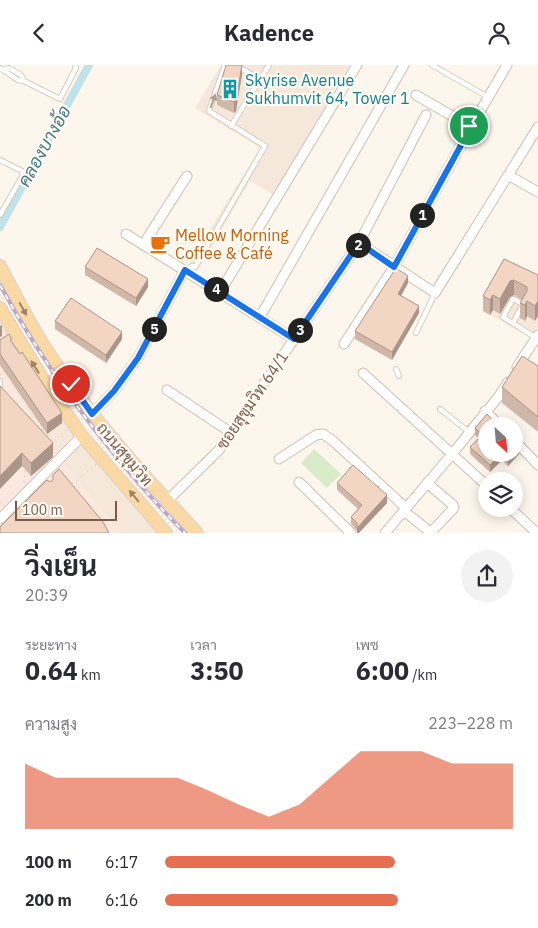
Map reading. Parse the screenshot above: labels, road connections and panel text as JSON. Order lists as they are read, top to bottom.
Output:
{
  "streets": {
    "main road": ["ถนนสุขุมวิท"],
    "street": ["ซอยสุขุมวิท 64/1"]
  },
  "crossings": [
    ["ซอยสุขุมวิท 64/1", "ถนนสุขุมวิท"]
  ],
  "water": ["คลองบางอ้อ"],
  "places": {
    "building": ["Skyrise Avenue Sukhumvit 64, Tower 1"],
    "cafe": ["Mellow Morning Coffee & Café"]
  },
  "scale_bar": "100 m",
  "north": "bottom right",
  "page": {
    "header": "Kadence",
    "pins": [
      "1",
      "2",
      "4",
      "5",
      "3"
    ],
    "scale": "100 m",
    "heading": ["วิ่งเย็น", "20:39"],
    "stats": [
      ["ระยะทาง", "0.64 km"],
      ["เวลา", "3:50"],
      ["เพซ", "6:00 /km"]
    ],
    "chart": ["ความสูง", "223–228 m"],
    "list": [
      {
        "name": "100 m",
        "note": "6:17"
      },
      {
        "name": "200 m",
        "note": "6:16"
      }
    ]
  }
}
